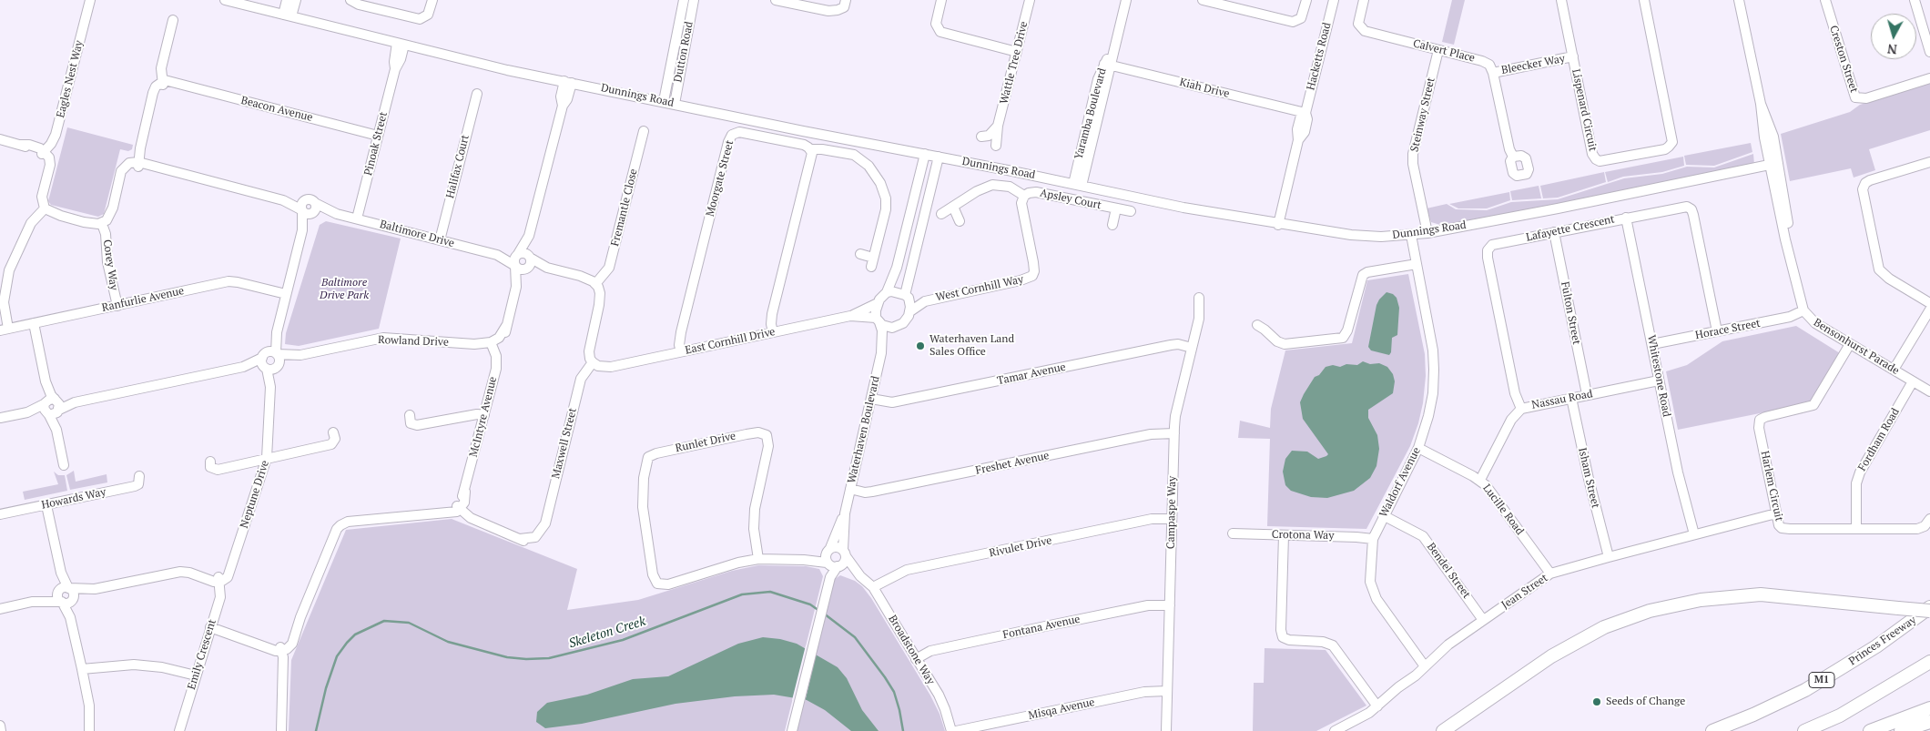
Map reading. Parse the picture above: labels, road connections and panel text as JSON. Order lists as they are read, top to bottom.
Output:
{
  "streets": {
    "highway": ["Princes Freeway", "M1"],
    "street": [
      "Calvert Place",
      "Dutton Road",
      "Hacketts Road",
      "Creston Street",
      "Wattle Tree Drive",
      "Bleecker Way",
      "Eagles Nest Way",
      "Kiah Drive",
      "Dunnings Road",
      "Beacon Avenue",
      "Lispenard Circuit",
      "Yaramba Boulevard",
      "Steinway Street",
      "Pinoak Street",
      "Halifax Court",
      "Moorgate Street",
      "Apsley Court",
      "Fremantle Close",
      "Lafayette Crescent",
      "Baltimore Drive",
      "Corey Way",
      "West Cornhill Way",
      "Ranfurlie Avenue",
      "Fulton Street",
      "Horace Street",
      "Rowland Drive",
      "East Cornhill Drive",
      "Bensonhurst Parade",
      "Tamar Avenue",
      "Whitestone Road",
      "Nassau Road",
      "McIntyre Avenue",
      "Waterhaven Boulevard",
      "Fordham Road",
      "Runlet Drive",
      "Maxwell Street",
      "Freshet Avenue",
      "Isham Street",
      "Waldorf Avenue",
      "Harlem Circuit",
      "Neptune Drive",
      "Howards Way",
      "Lucille Road",
      "Campaspe Way",
      "Crotona Way",
      "Rivulet Drive",
      "Bendel Street",
      "Jean Street",
      "Fontana Avenue",
      "Broadstone Way",
      "Emily Crescent",
      "Misqa Avenue"
    ]
  },
  "crossings": [
    ["Calvert Place", "Bleecker Way"],
    ["Calvert Place", "Steinway Street"],
    ["Dutton Road", "Dunnings Road"],
    ["Hacketts Road", "Kiah Drive"],
    ["Hacketts Road", "Dunnings Road"],
    ["Bleecker Way", "Lispenard Circuit"],
    ["Kiah Drive", "Yaramba Boulevard"],
    ["Dunnings Road", "Yaramba Boulevard"],
    ["Dunnings Road", "Steinway Street"],
    ["Dunnings Road", "Pinoak Street"],
    ["Dunnings Road", "Bensonhurst Parade"],
    ["Dunnings Road", "Waldorf Avenue"],
    ["Beacon Avenue", "Pinoak Street"],
    ["Pinoak Street", "Baltimore Drive"],
    ["Halifax Court", "Baltimore Drive"],
    ["Moorgate Street", "East Cornhill Drive"],
    ["Apsley Court", "West Cornhill Way"],
    ["Lafayette Crescent", "Fulton Street"],
    ["Lafayette Crescent", "Horace Street"],
    ["Lafayette Crescent", "Whitestone Road"],
    ["Lafayette Crescent", "Nassau Road"],
    ["Corey Way", "Ranfurlie Avenue"],
    ["West Cornhill Way", "East Cornhill Drive"],
    ["West Cornhill Way", "Waterhaven Boulevard"],
    ["Fulton Street", "Nassau Road"],
    ["Horace Street", "Bensonhurst Parade"],
    ["Horace Street", "Whitestone Road"],
    ["Rowland Drive", "McIntyre Avenue"],
    ["Rowland Drive", "Neptune Drive"],
    ["East Cornhill Drive", "Waterhaven Boulevard"],
    ["East Cornhill Drive", "Maxwell Street"],
    ["Bensonhurst Parade", "Fordham Road"],
    ["Bensonhurst Parade", "Harlem Circuit"],
    ["Tamar Avenue", "Waterhaven Boulevard"],
    ["Tamar Avenue", "Campaspe Way"],
    ["Whitestone Road", "Nassau Road"],
    ["Whitestone Road", "Jean Street"],
    ["Nassau Road", "Isham Street"],
    ["Nassau Road", "Lucille Road"],
    ["McIntyre Avenue", "Maxwell Street"],
    ["Waterhaven Boulevard", "Freshet Avenue"],
    ["Waterhaven Boulevard", "Broadstone Way"],
    ["Fordham Road", "Harlem Circuit"],
    ["Runlet Drive", "Broadstone Way"],
    ["Freshet Avenue", "Campaspe Way"],
    ["Isham Street", "Jean Street"],
    ["Waldorf Avenue", "Lucille Road"],
    ["Waldorf Avenue", "Crotona Way"],
    ["Waldorf Avenue", "Bendel Street"],
    ["Waldorf Avenue", "Jean Street"],
    ["Harlem Circuit", "Jean Street"],
    ["Neptune Drive", "Emily Crescent"],
    ["Lucille Road", "Jean Street"],
    ["Campaspe Way", "Rivulet Drive"],
    ["Campaspe Way", "Fontana Avenue"],
    ["Campaspe Way", "Misqa Avenue"],
    ["Rivulet Drive", "Broadstone Way"],
    ["Bendel Street", "Jean Street"],
    ["Fontana Avenue", "Broadstone Way"]
  ],
  "water": ["Skeleton Creek"],
  "parks": ["Baltimore Drive Park"],
  "places": ["Waterhaven Land Sales Office", "Seeds of Change"],
  "north": "bottom"
}
